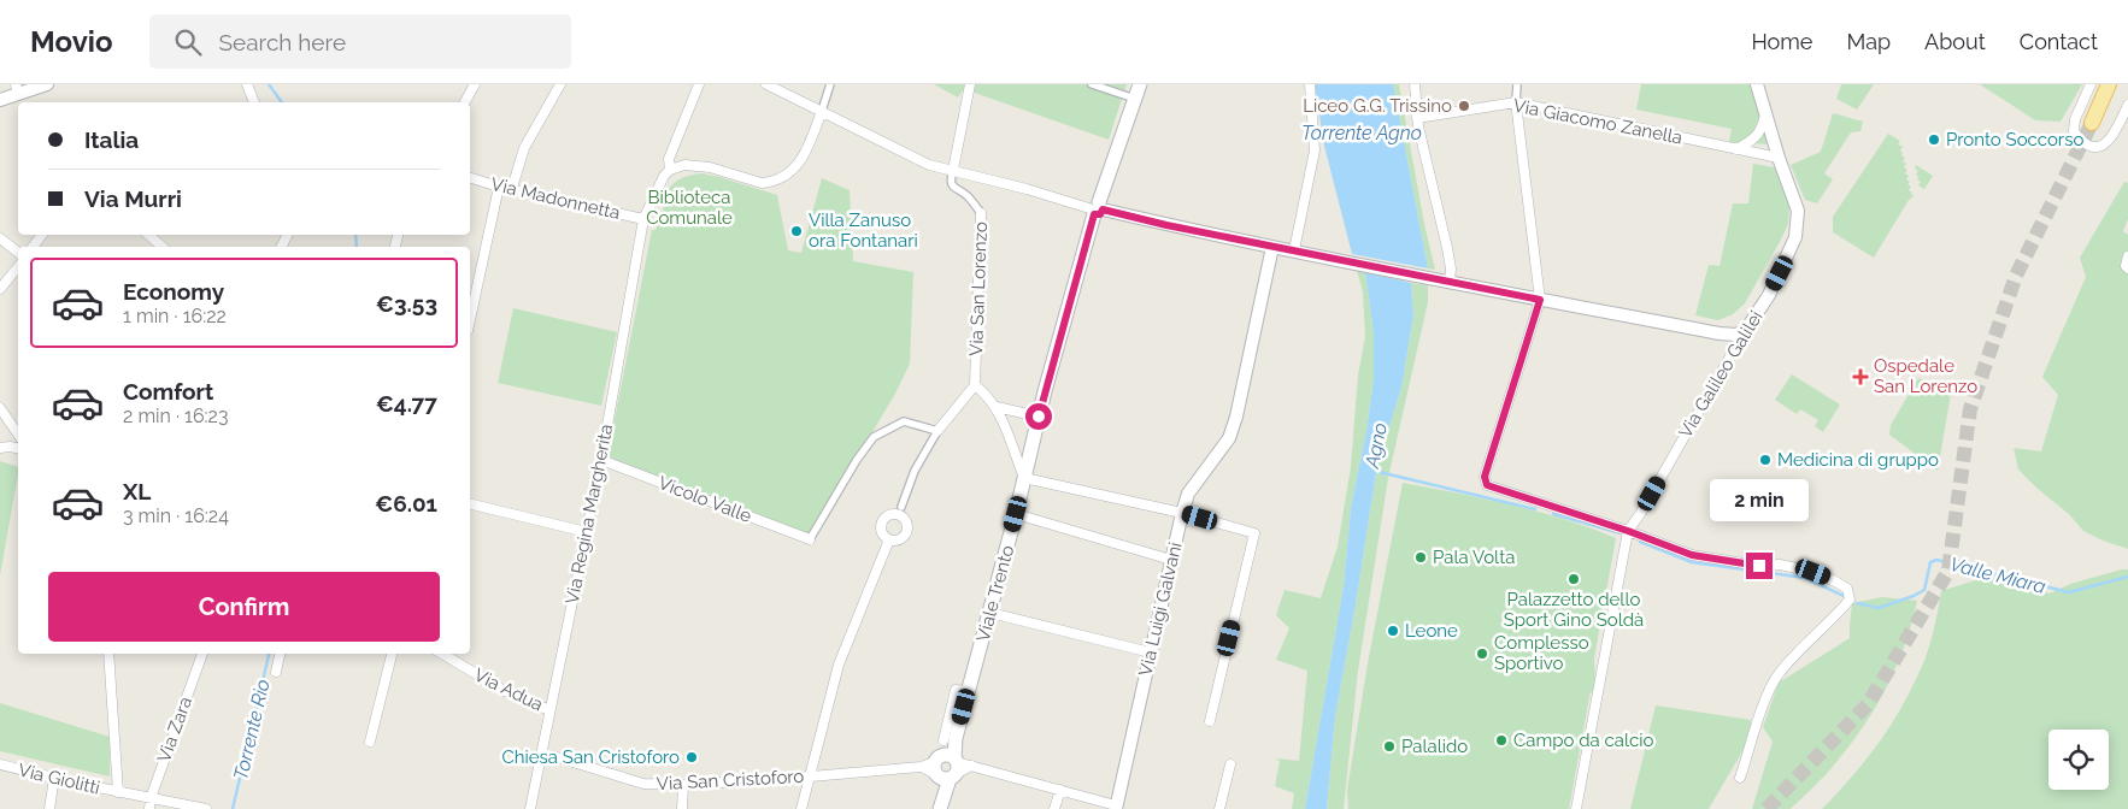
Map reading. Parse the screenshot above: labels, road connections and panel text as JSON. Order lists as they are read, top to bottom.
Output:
{
  "streets": {
    "main road": ["Viale Trento"],
    "street": [
      "Via Giacomo Zanella",
      "Via Madonnetta",
      "Via San Lorenzo",
      "Via Galileo Galilei",
      "Vicolo Valle",
      "Via Regina Margherita",
      "Via Luigi Galvani",
      "Via Adua",
      "Via Zara",
      "Via Giolitti",
      "Via San Cristoforo"
    ]
  },
  "crossings": [
    ["Via Giacomo Zanella", "Via Galileo Galilei"],
    ["Via Madonnetta", "Via Regina Margherita"],
    ["Vicolo Valle", "Via Regina Margherita"],
    ["Via Regina Margherita", "Via Adua"],
    ["Via Regina Margherita", "Via San Cristoforo"],
    ["Viale Trento", "Via San Cristoforo"],
    ["Via Zara", "Via Giolitti"]
  ],
  "water": [
    "Torrente Agno",
    "Agno",
    "Valle Miara",
    "Torrente Rio"
  ],
  "parks": ["Biblioteca Comunale"],
  "places": {
    "other": [
      "Liceo G.G. Trissino",
      "Pronto Soccorso",
      "Villa Zanuso ora Fontanari",
      "Medicina di gruppo",
      "Pala Volta",
      "Palazzetto dello Sport Gino Soldà",
      "Leone",
      "Complesso Sportivo",
      "Campo da calcio",
      "Palalido",
      "Chiesa San Cristoforo"
    ],
    "health": ["Ospedale San Lorenzo"]
  },
  "page": {
    "header": "Movio",
    "search": "Search here",
    "nav": [
      "Home",
      "Map",
      "About",
      "Contact"
    ],
    "banner": ["Italia", "Via Murri"],
    "list": [
      {
        "name": "Economy",
        "note": "1 min · 16:22",
        "value": "€3.53"
      },
      {
        "name": "Comfort",
        "note": "2 min · 16:23",
        "value": "€4.77"
      },
      {
        "name": "XL",
        "note": "3 min · 16:24",
        "value": "€6.01"
      }
    ],
    "bubble": "2 min",
    "buttons": "Confirm"
  }
}
